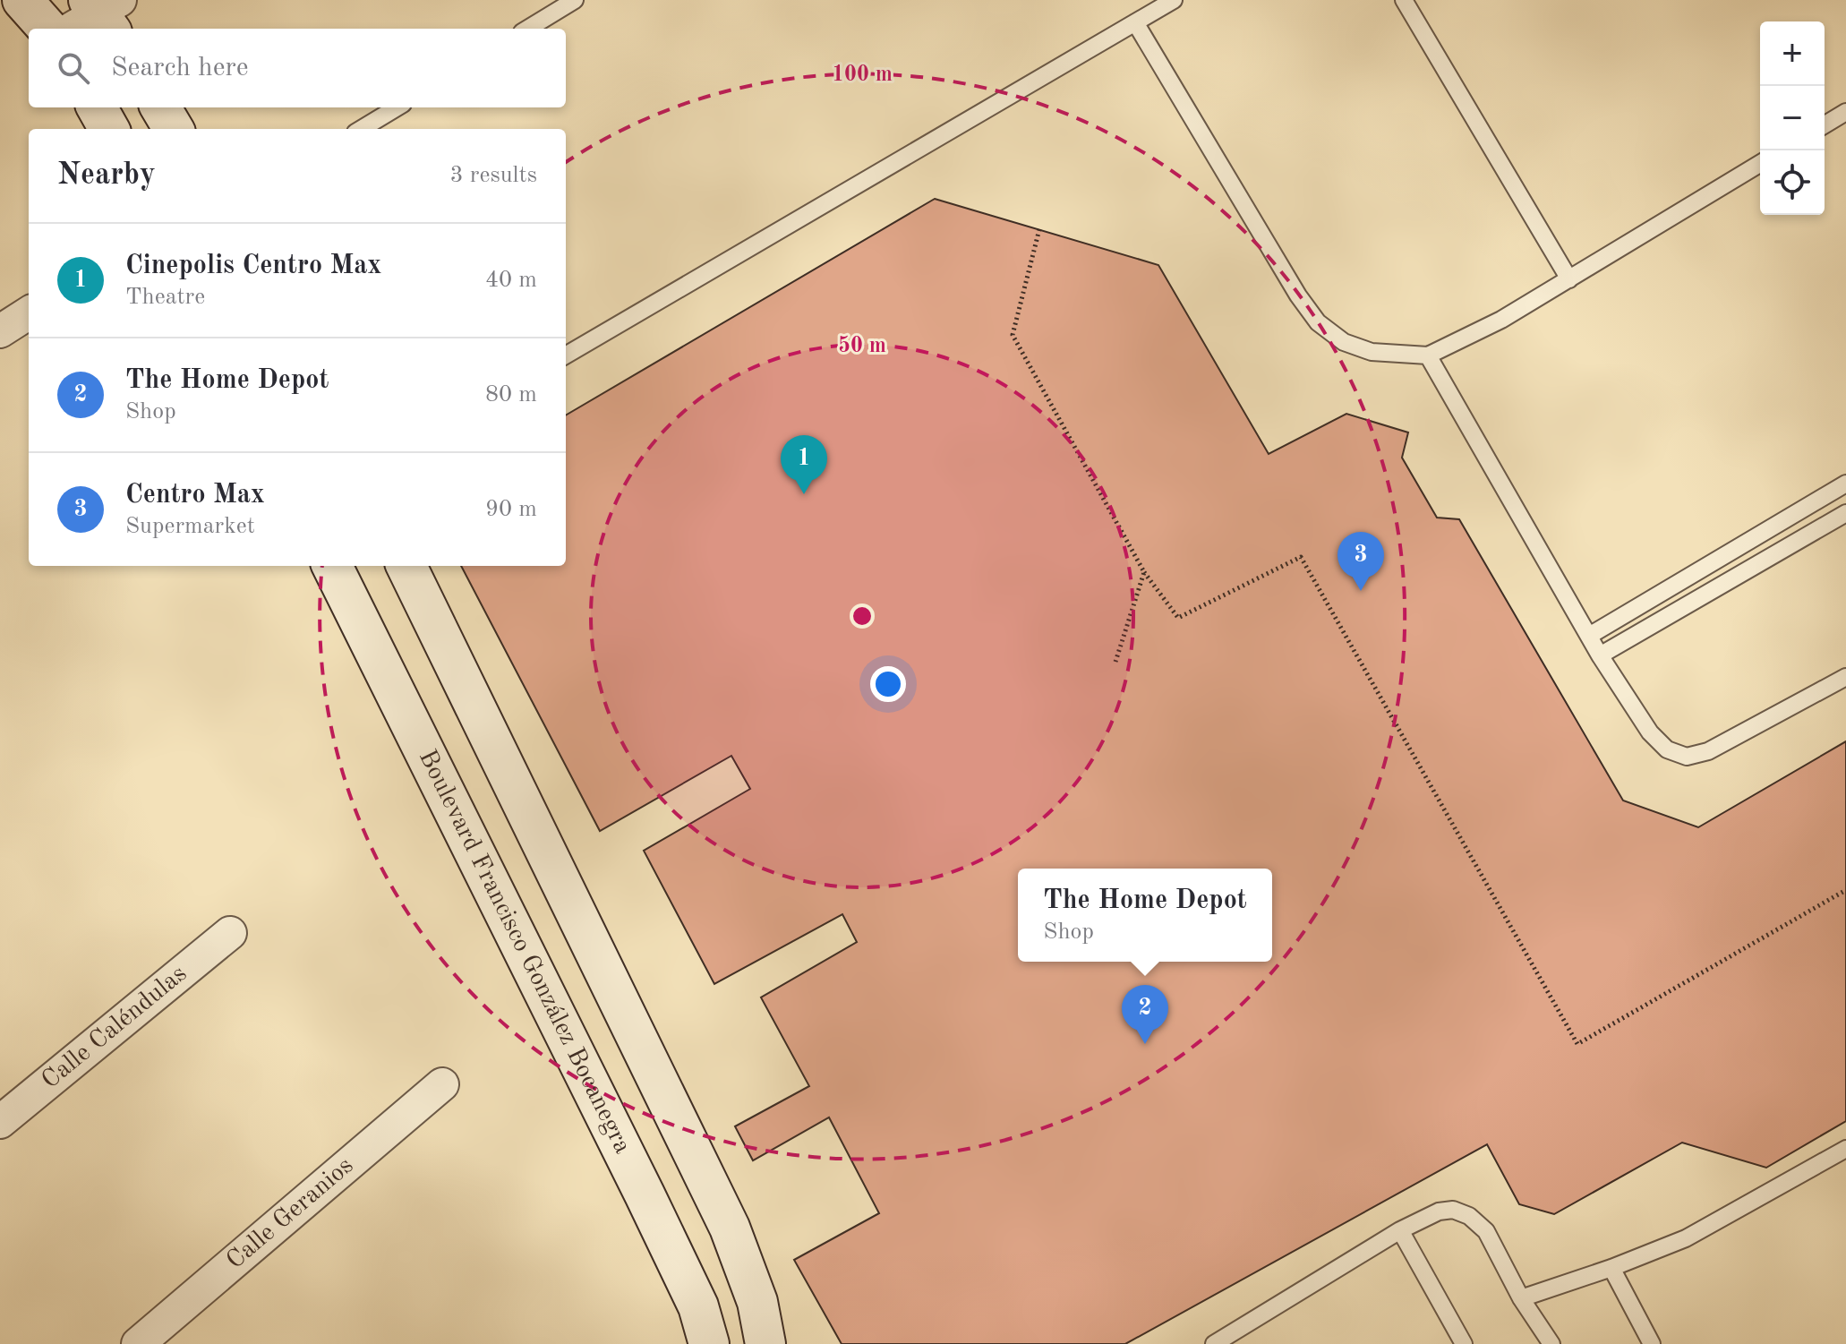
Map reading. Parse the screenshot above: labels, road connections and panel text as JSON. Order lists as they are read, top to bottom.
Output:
{
  "streets": {
    "main road": ["Boulevard Francisco González Bocanegra"],
    "street": ["Calle Caléndulas", "Calle Geranios"]
  },
  "page": {
    "map_buttons": ["+", "−"],
    "search": "Search here",
    "heading": ["Nearby", "3 results"],
    "list": [
      {
        "mark": "1",
        "name": "Cinepolis Centro Max",
        "note": "Theatre",
        "value": "40 m"
      },
      {
        "mark": "2",
        "name": "The Home Depot",
        "note": "Shop",
        "value": "80 m"
      },
      {
        "mark": "3",
        "name": "Centro Max",
        "note": "Supermarket",
        "value": "90 m"
      }
    ],
    "pins": ["1", "3", "2"],
    "popup": ["The Home Depot", "Shop"]
  },
  "rings": ["100 m", "50 m"]
}
